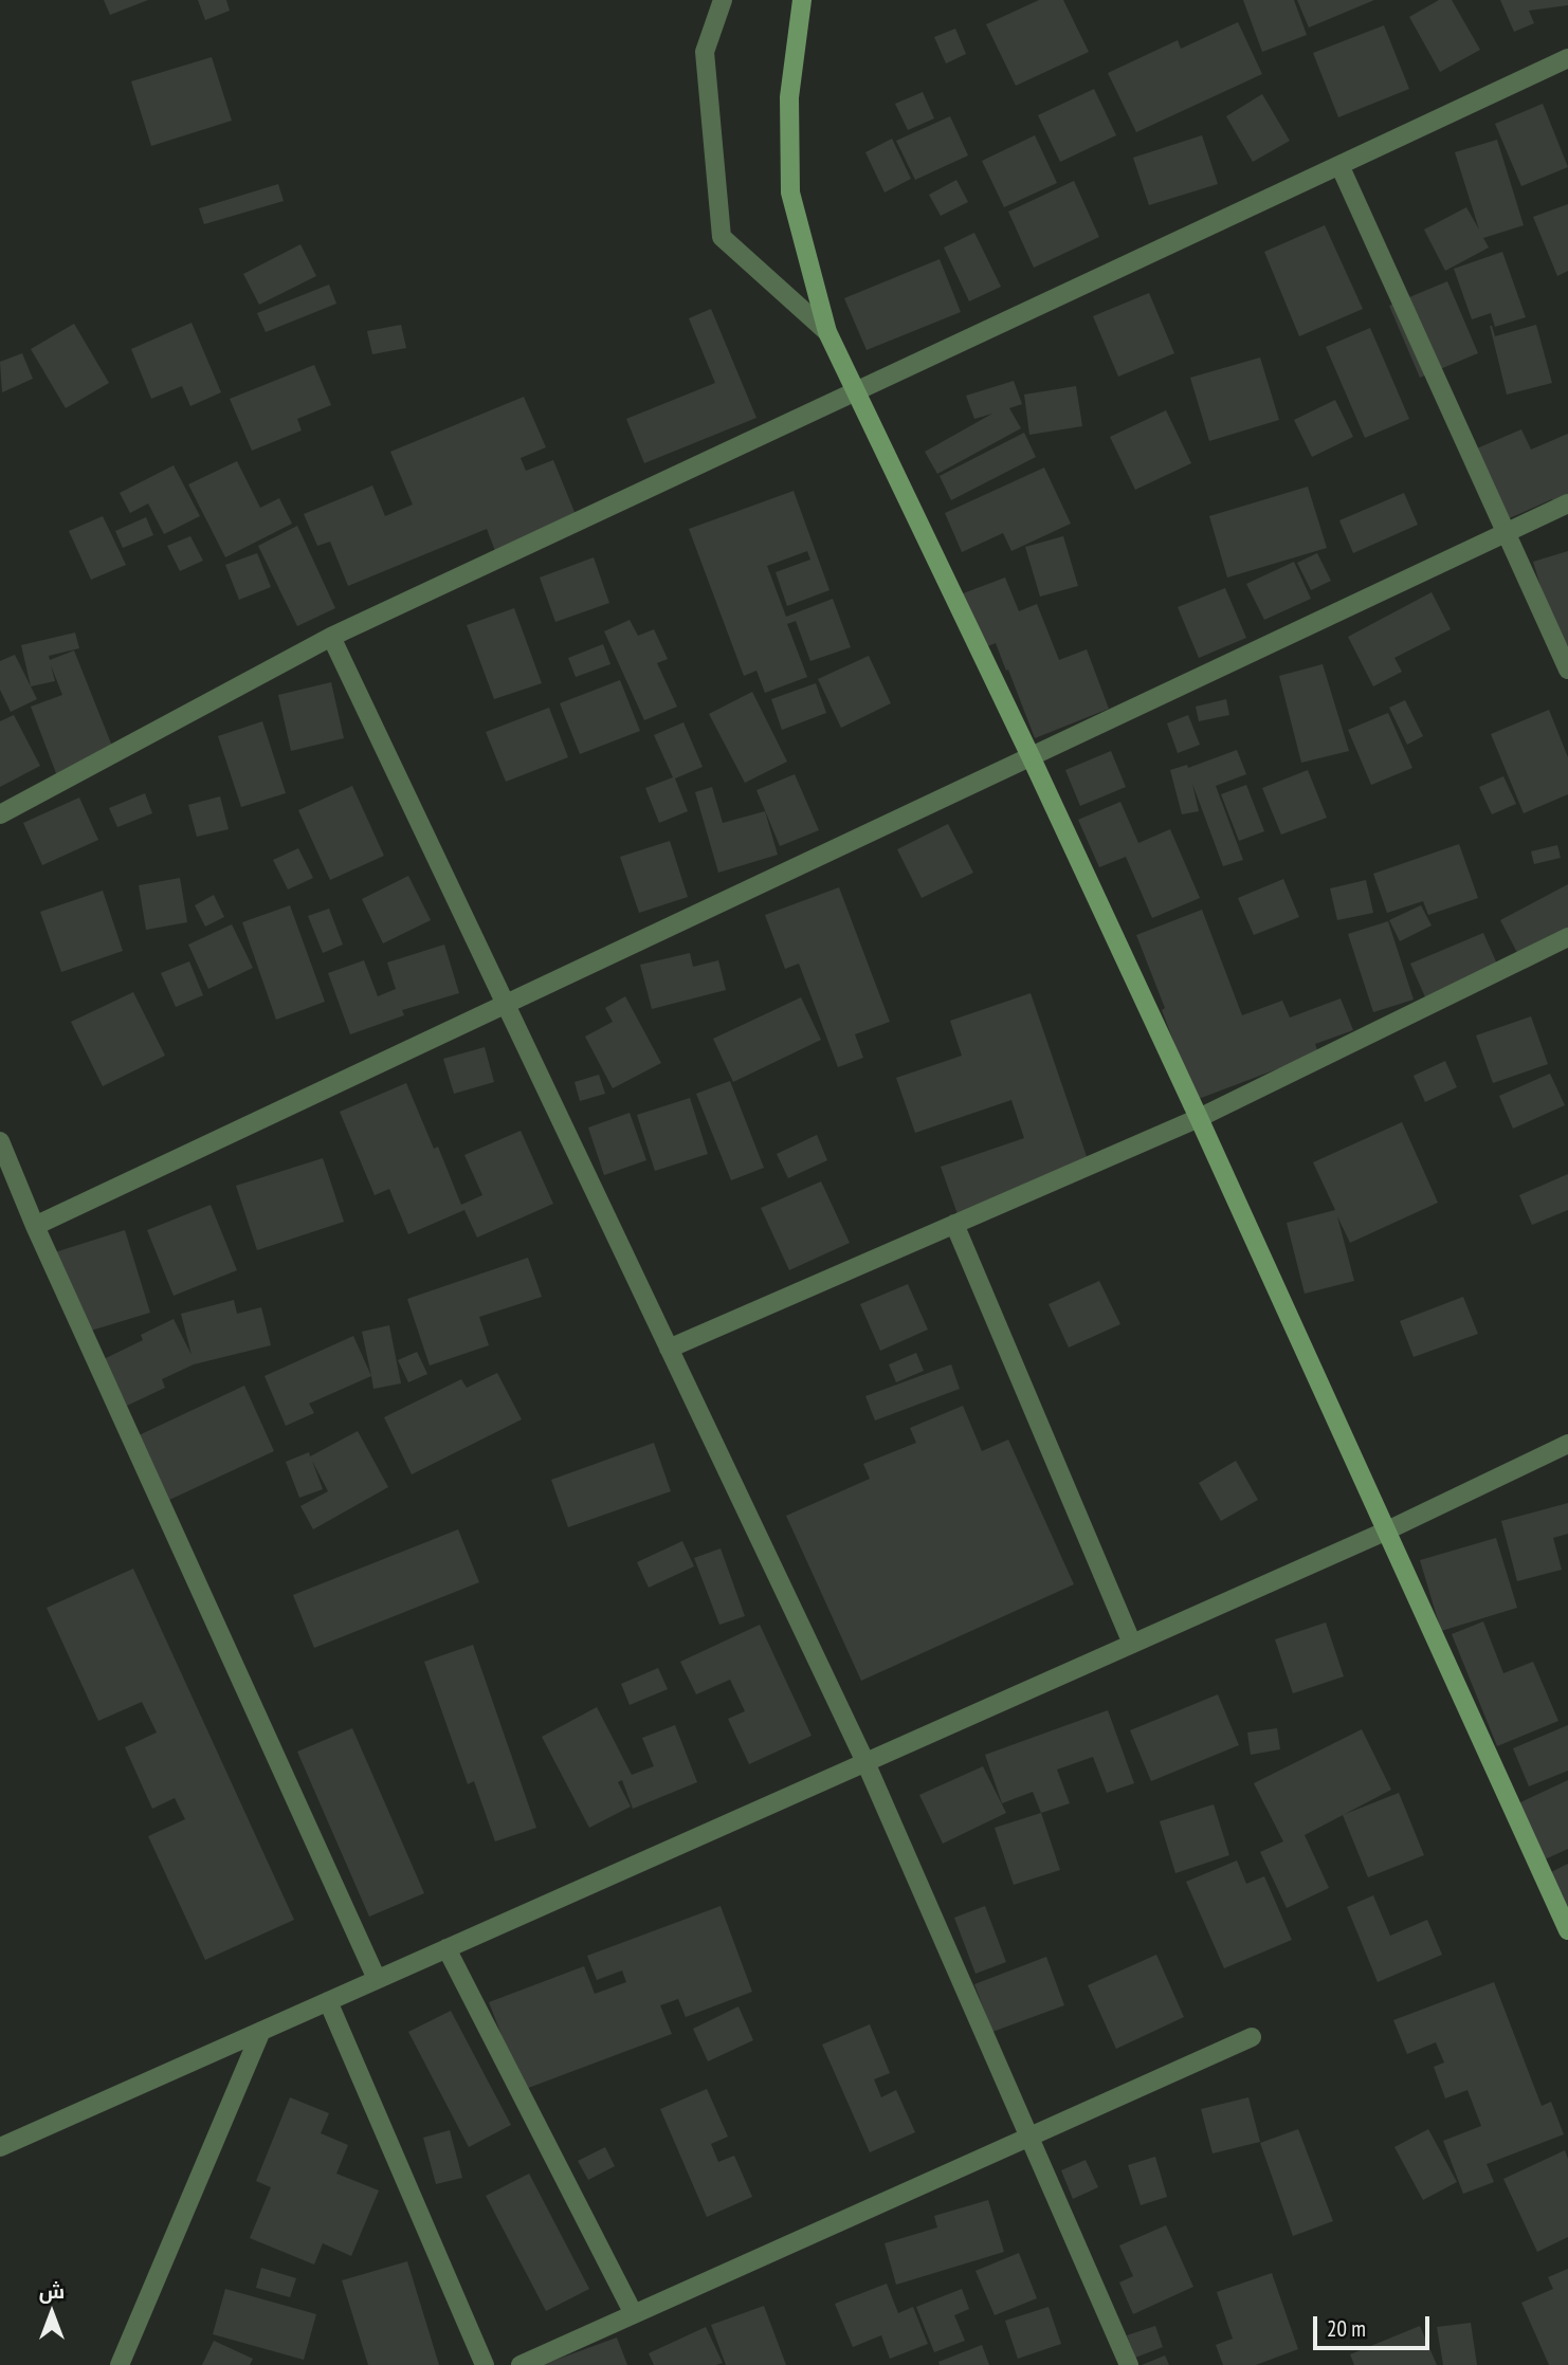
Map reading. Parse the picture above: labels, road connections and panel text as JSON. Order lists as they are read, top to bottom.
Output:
{
  "scale_bar": "20 m",
  "north": "top"
}
